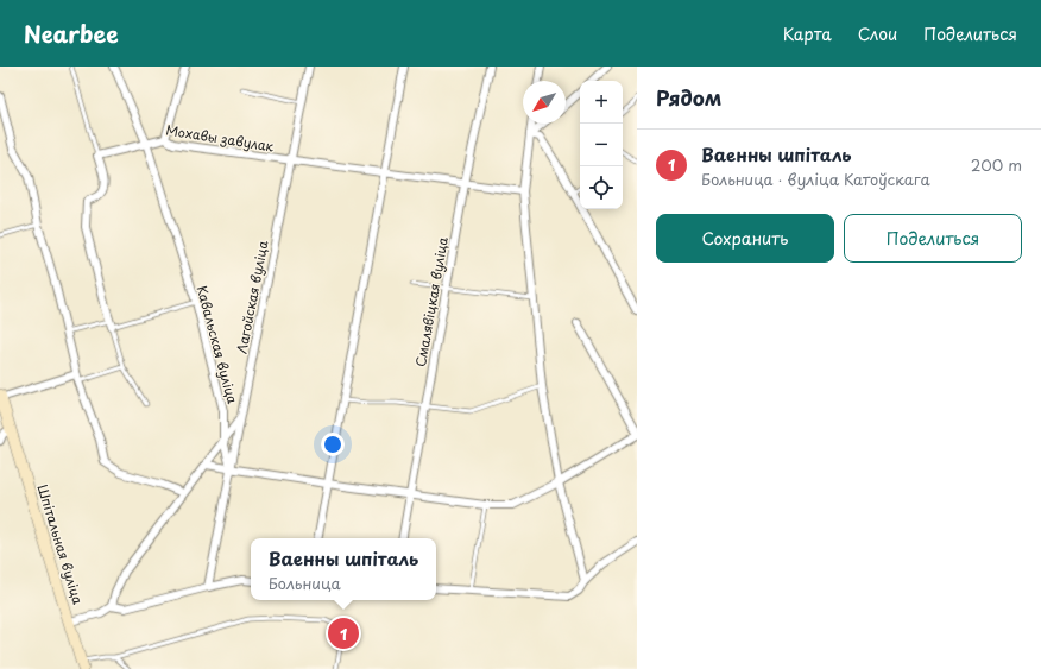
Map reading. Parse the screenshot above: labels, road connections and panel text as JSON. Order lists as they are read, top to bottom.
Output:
{
  "streets": {
    "main road": ["Шпітальная вуліца"],
    "street": [
      "Мохавы завулак",
      "Лагойская вуліца",
      "Смалявіцкая вуліца",
      "Кавальская вуліца"
    ]
  },
  "crossings": [
    ["Мохавы завулак", "Лагойская вуліца"],
    ["Мохавы завулак", "Смалявіцкая вуліца"],
    ["Мохавы завулак", "Кавальская вуліца"],
    ["Лагойская вуліца", "Кавальская вуліца"]
  ],
  "north": "bottom left",
  "page": {
    "header": "Nearbee",
    "nav": ["Карта", "Слои", "Поделиться"],
    "heading": "Рядом",
    "map_buttons": ["+", "−"],
    "list": [
      {
        "mark": "1",
        "name": "Ваенны шпіталь",
        "note": "Больница · вуліца Катоўскага",
        "value": "200 m"
      }
    ],
    "buttons": ["Сохранить", "Поделиться"],
    "popup": ["Ваенны шпіталь", "Больница"],
    "pins": "1"
  }
}
